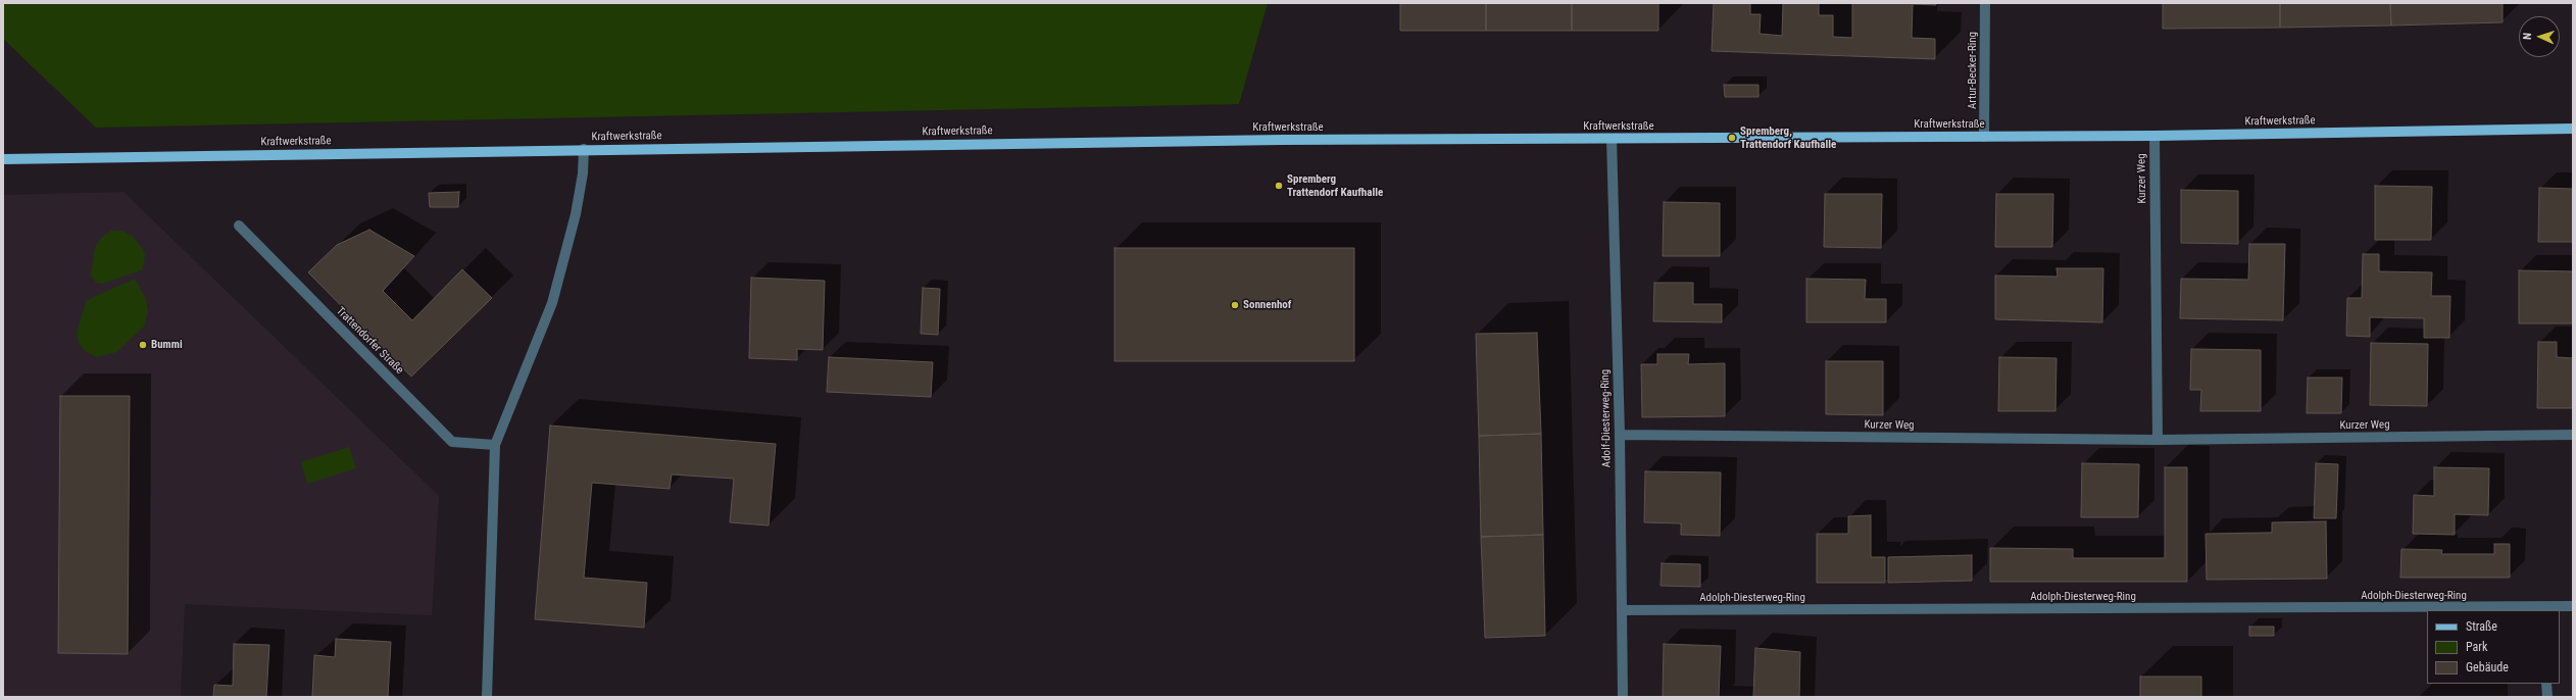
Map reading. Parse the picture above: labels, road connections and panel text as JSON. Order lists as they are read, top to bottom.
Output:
{
  "streets": {
    "main road": ["Kraftwerkstraße"],
    "street": [
      "Artur-Becker-Ring",
      "Kurzer Weg",
      "Trattendorfer Straße",
      "Adolf-Diesterweg-Ring",
      "Adolph-Diesterweg-Ring"
    ]
  },
  "crossings": [
    ["Artur-Becker-Ring", "Kraftwerkstraße"],
    ["Kraftwerkstraße", "Kurzer Weg"],
    ["Kraftwerkstraße", "Adolf-Diesterweg-Ring"],
    ["Kurzer Weg", "Adolf-Diesterweg-Ring"],
    ["Adolf-Diesterweg-Ring", "Adolph-Diesterweg-Ring"]
  ],
  "places": [
    "Spremberg, Trattendorf Kaufhalle",
    "Spremberg Trattendorf Kaufhalle",
    "Sonnenhof",
    "Bummi"
  ],
  "legend": ["Straße", "Park", "Gebäude"],
  "north": "left"
}
